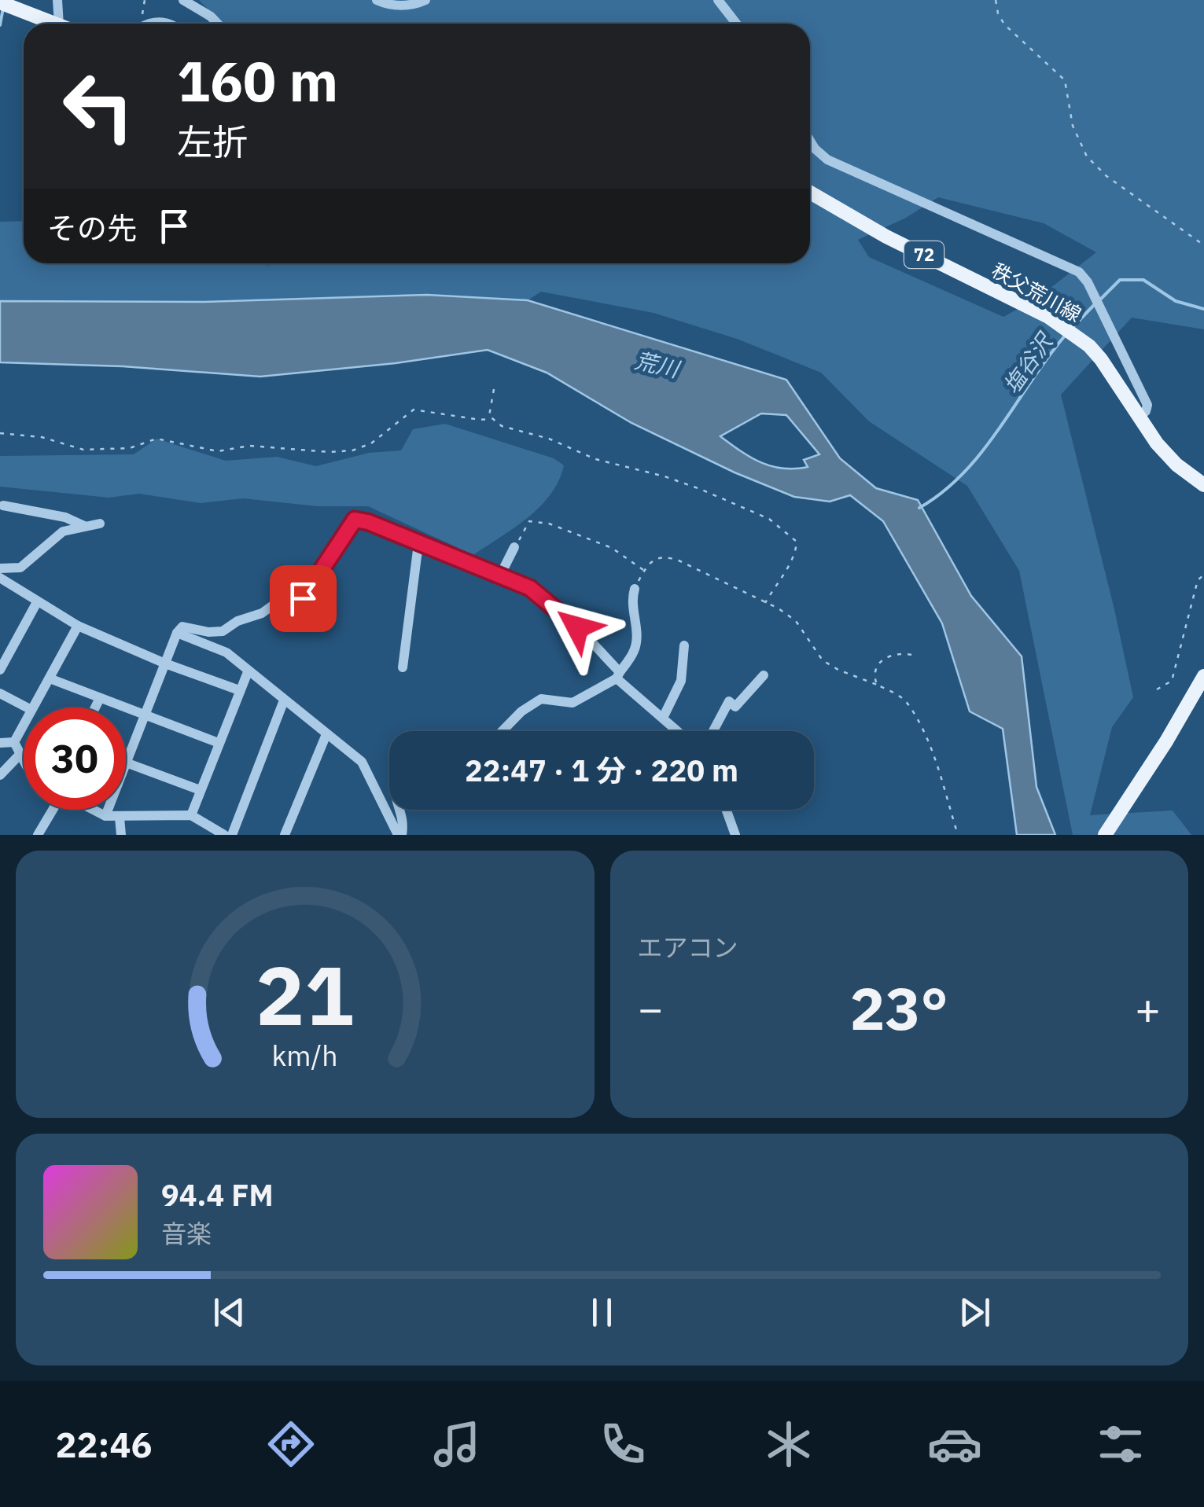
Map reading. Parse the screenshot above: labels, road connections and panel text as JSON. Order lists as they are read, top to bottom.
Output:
{
  "streets": {
    "main road": ["72", "秩父荒川線"]
  },
  "water": ["塩谷沢", "荒川"],
  "page": {
    "turn": ["160 m", "左折"],
    "then": "その先",
    "limit": "30",
    "trip": "22:47 · 1 分 · 220 m",
    "tile": "エアコン",
    "heat": ["−", "23°", "+"],
    "song": ["94.4 FM", "音楽"],
    "tabs": "22:46",
    "gauge": ["21", "km/h"]
  }
}
